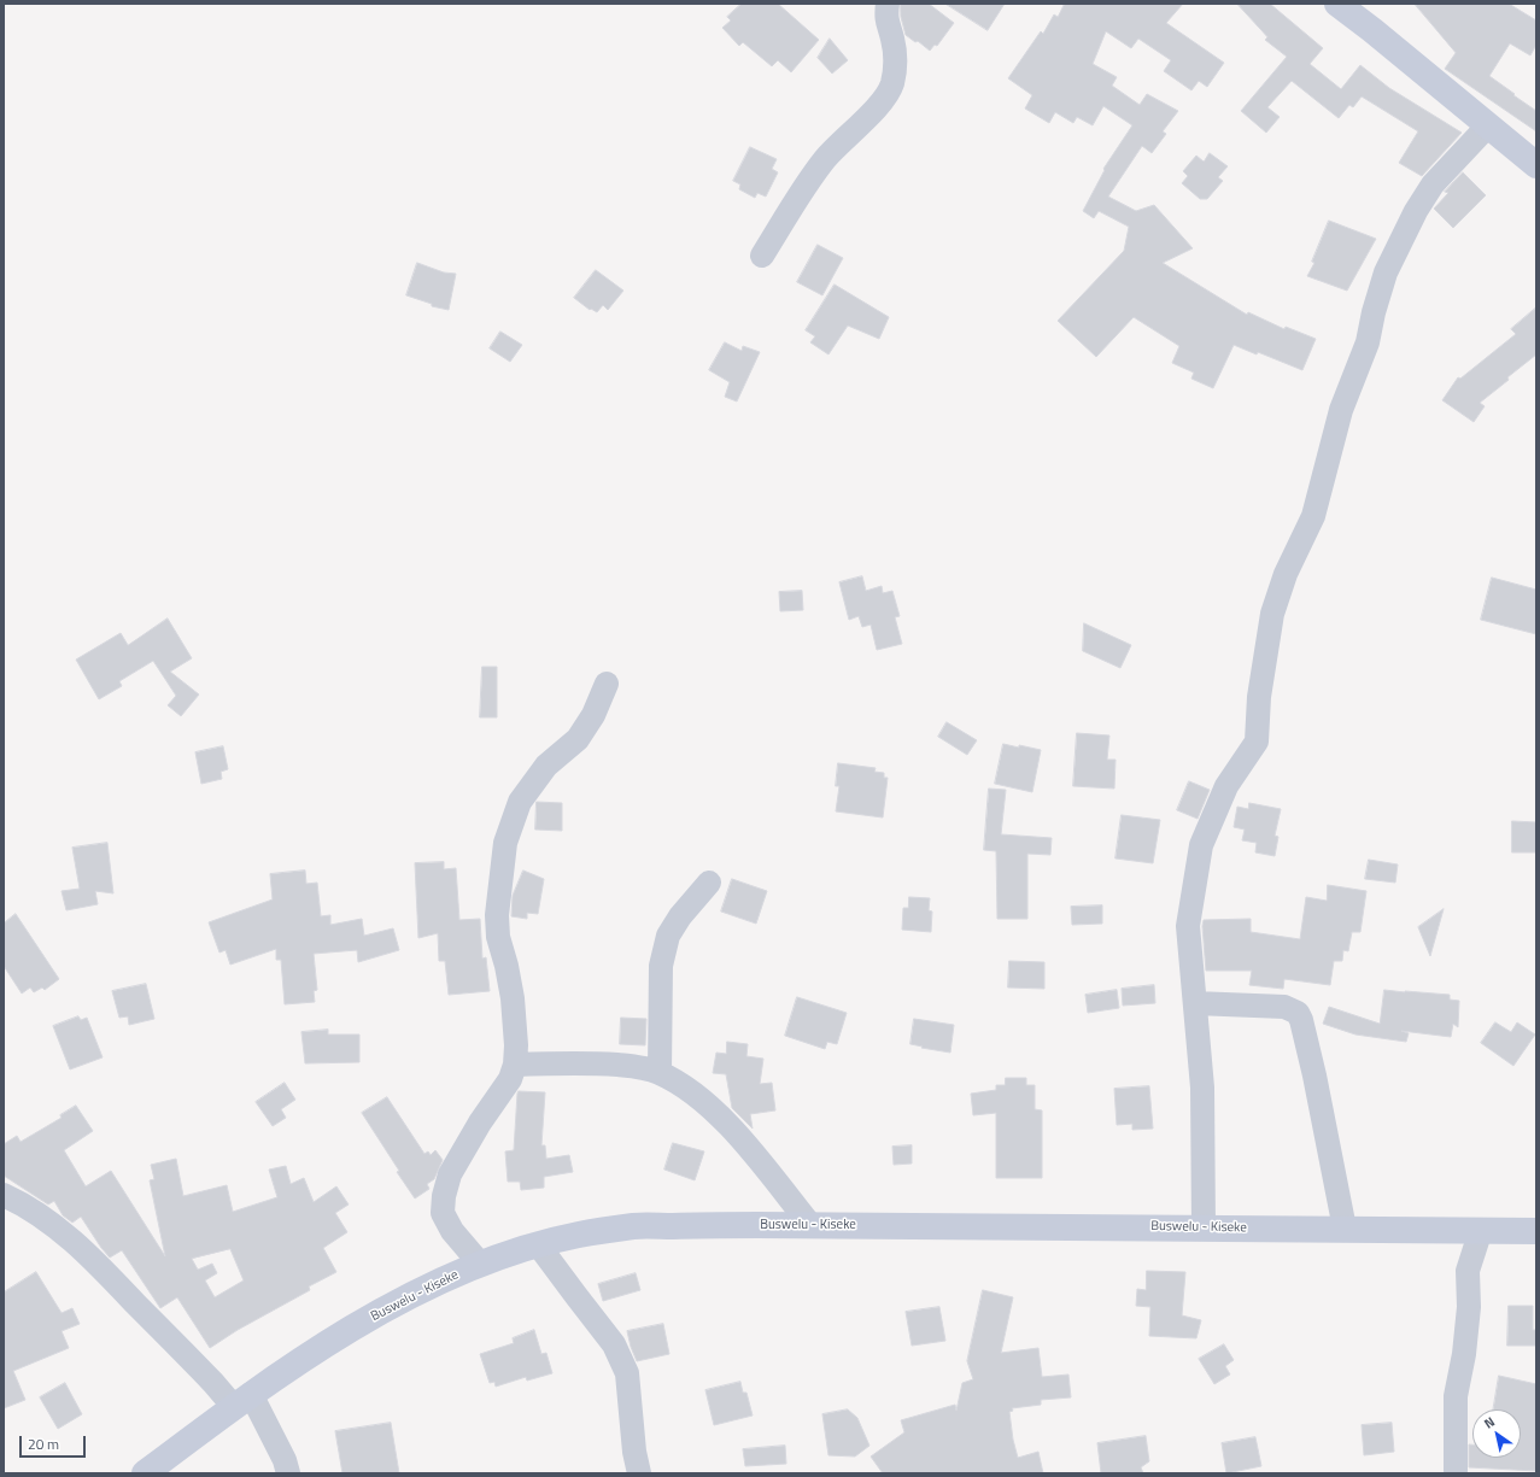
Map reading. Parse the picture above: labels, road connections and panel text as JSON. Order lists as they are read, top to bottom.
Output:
{
  "streets": {
    "main road": ["Buswelu - Kiseke"]
  },
  "scale_bar": "20 m",
  "north": "top left"
}
